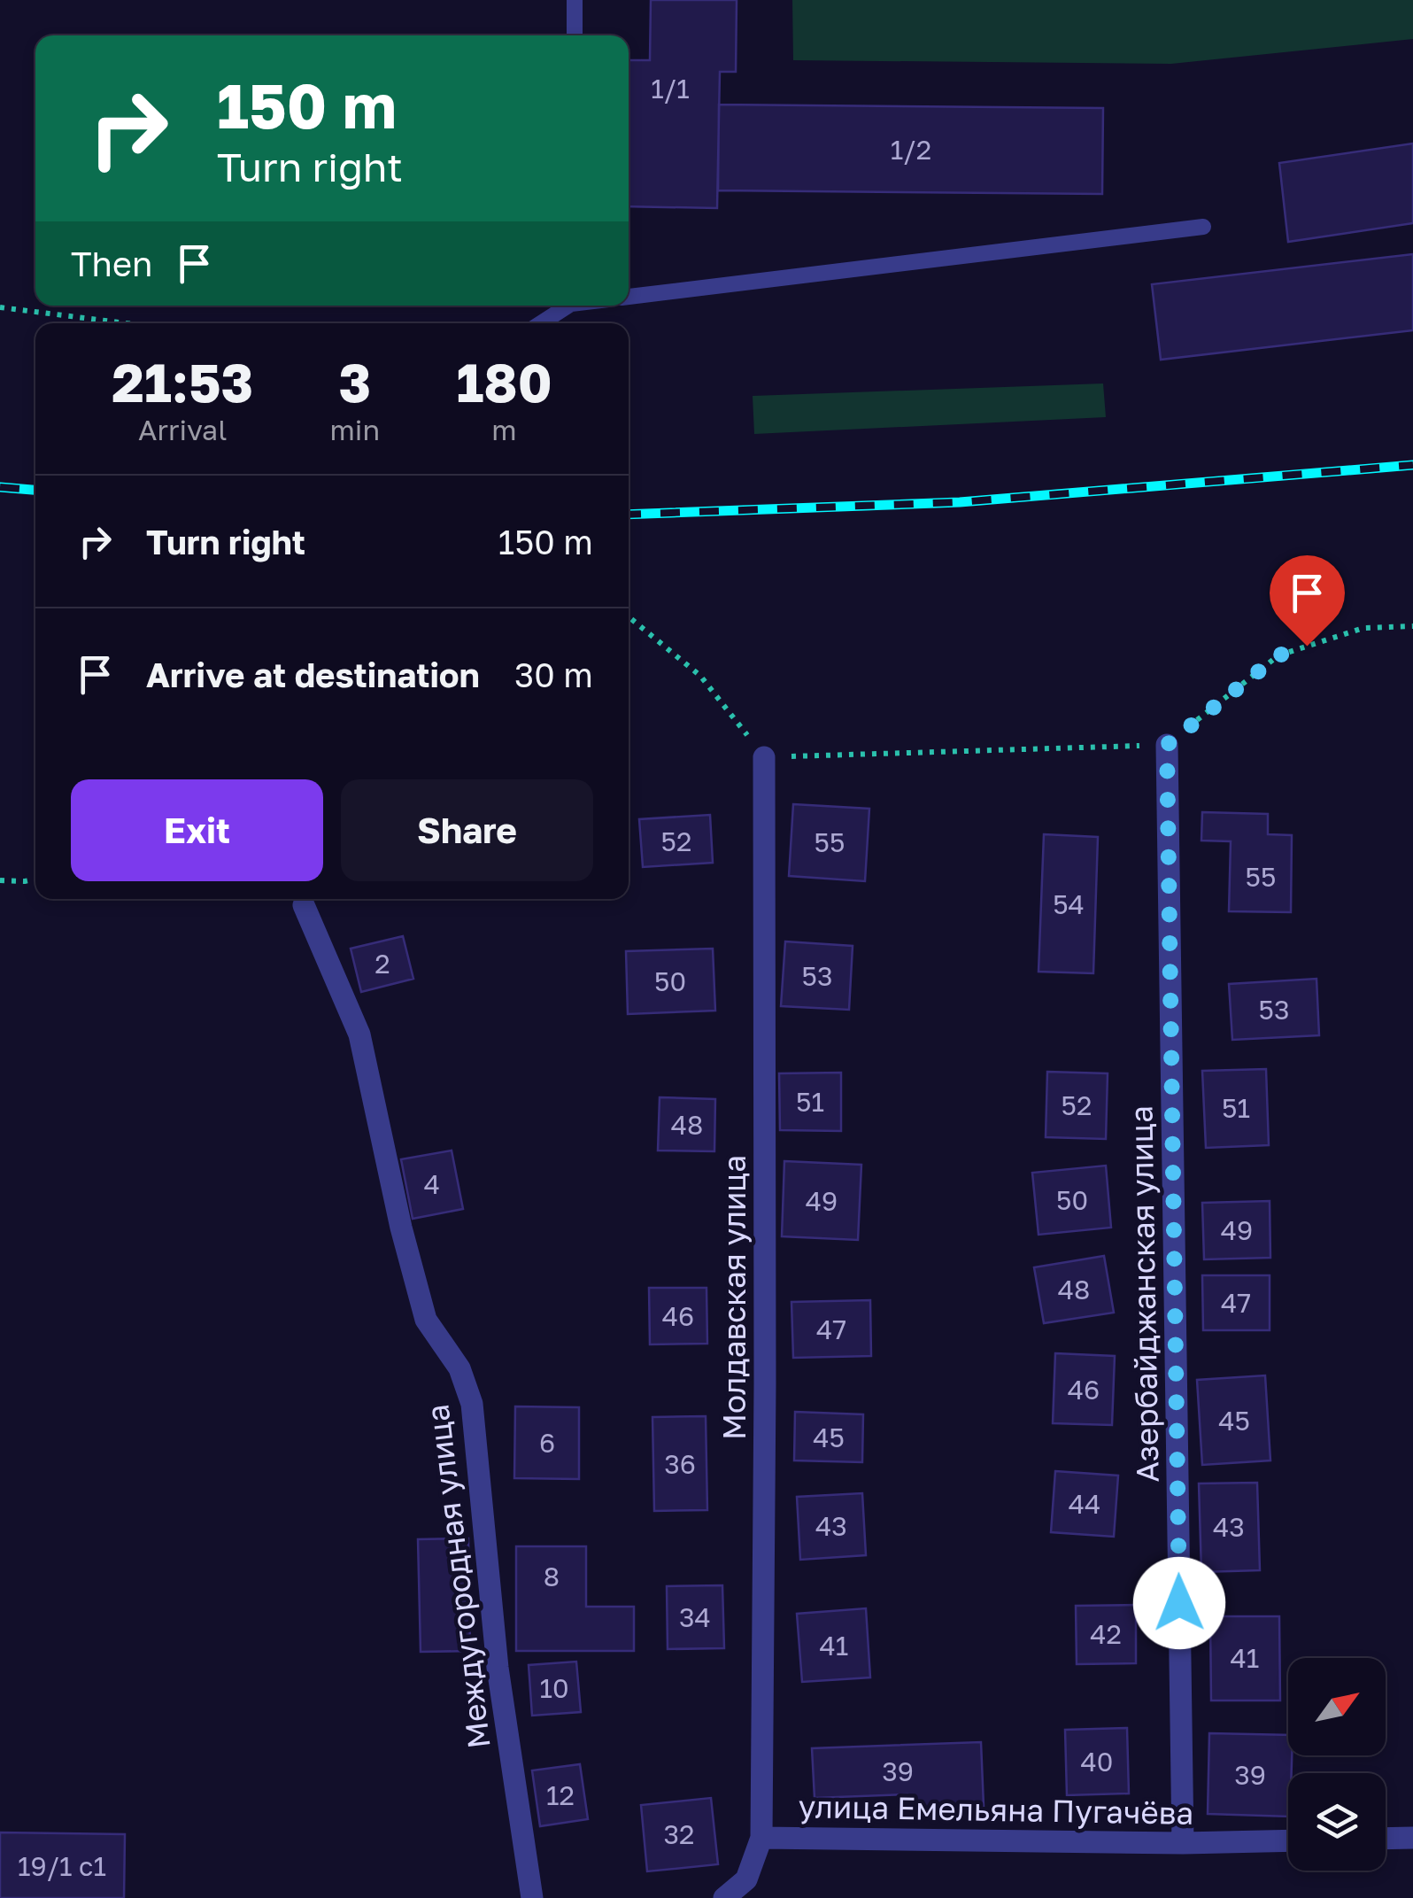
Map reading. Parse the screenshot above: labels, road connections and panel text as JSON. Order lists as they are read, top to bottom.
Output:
{
  "streets": {
    "street": [
      "Азербайджанская улица",
      "Молдавская улица",
      "Междугородная улица",
      "улица Емельяна Пугачёва"
    ]
  },
  "crossings": [
    ["Азербайджанская улица", "улица Емельяна Пугачёва"],
    ["Молдавская улица", "улица Емельяна Пугачёва"]
  ],
  "house_numbers": [
    "1/1",
    "1/2",
    "52",
    "55",
    "55",
    "54",
    "2",
    "53",
    "50",
    "53",
    "51",
    "52",
    "51",
    "48",
    "4",
    "50",
    "49",
    "49",
    "48",
    "47",
    "46",
    "47",
    "46",
    "45",
    "45",
    "6",
    "36",
    "44",
    "43",
    "43",
    "8",
    "34",
    "42",
    "41",
    "41",
    "10",
    "40",
    "39",
    "39",
    "12",
    "32",
    "19/1 с1"
  ],
  "north": "top right",
  "page": {
    "turn": ["150 m", "Turn right"],
    "then": "Then",
    "eta": [
      "21:53",
      "Arrival",
      "3",
      "min",
      "180",
      "m"
    ],
    "list": [
      {
        "name": "Turn right",
        "value": "150 m"
      },
      {
        "name": "Arrive at destination",
        "value": "30 m"
      }
    ],
    "buttons": ["Exit", "Share"]
  }
}
